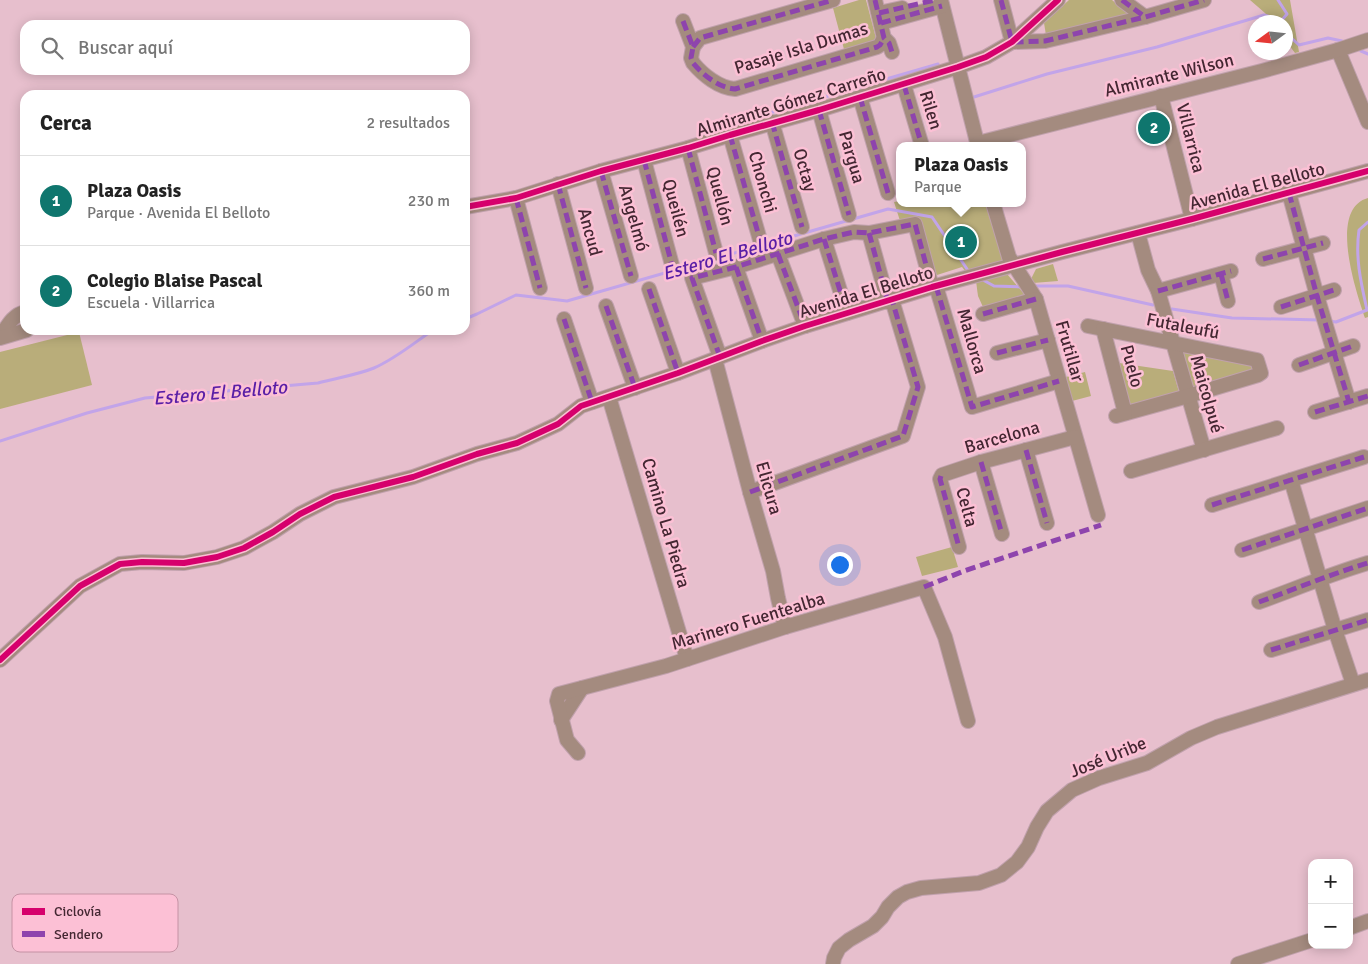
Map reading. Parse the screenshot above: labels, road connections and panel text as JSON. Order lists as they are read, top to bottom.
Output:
{
  "streets": {
    "street": [
      "Pasaje Isla Dumas",
      "Almirante Wilson",
      "Almirante Gómez Carreño",
      "Rilen",
      "Villarrica",
      "Pargua",
      "Octay",
      "Chonchi",
      "Avenida El Belloto",
      "Quellón",
      "Queilén",
      "Angelmó",
      "Ancud",
      "Futaleufú",
      "Mallorca",
      "Frutillar",
      "Puelo",
      "Maicolpué",
      "Barcelona",
      "Elicura",
      "Celta",
      "Camino La Piedra",
      "Marinero Fuentealba",
      "José Uribe"
    ]
  },
  "crossings": [
    ["Almirante Wilson", "Villarrica"],
    ["Almirante Gómez Carreño", "Rilen"],
    ["Almirante Gómez Carreño", "Pargua"],
    ["Almirante Gómez Carreño", "Octay"],
    ["Almirante Gómez Carreño", "Chonchi"],
    ["Almirante Gómez Carreño", "Quellón"],
    ["Almirante Gómez Carreño", "Queilén"],
    ["Almirante Gómez Carreño", "Angelmó"],
    ["Almirante Gómez Carreño", "Ancud"],
    ["Villarrica", "Avenida El Belloto"],
    ["Avenida El Belloto", "Mallorca"],
    ["Avenida El Belloto", "Frutillar"],
    ["Avenida El Belloto", "Maicolpué"],
    ["Avenida El Belloto", "Elicura"],
    ["Avenida El Belloto", "Camino La Piedra"],
    ["Futaleufú", "Puelo"],
    ["Futaleufú", "Maicolpué"],
    ["Mallorca", "Frutillar"],
    ["Frutillar", "Barcelona"],
    ["Puelo", "Maicolpué"],
    ["Barcelona", "Celta"],
    ["Elicura", "Marinero Fuentealba"],
    ["Camino La Piedra", "Marinero Fuentealba"]
  ],
  "water": ["Estero El Belloto"],
  "legend": ["Ciclovía", "Sendero"],
  "north": "left",
  "page": {
    "search": "Buscar aquí",
    "heading": ["Cerca", "2 resultados"],
    "pins": ["2", "1"],
    "popup": ["Plaza Oasis", "Parque"],
    "list": [
      {
        "mark": "1",
        "name": "Plaza Oasis",
        "note": "Parque · Avenida El Belloto",
        "value": "230 m"
      },
      {
        "mark": "2",
        "name": "Colegio Blaise Pascal",
        "note": "Escuela · Villarrica",
        "value": "360 m"
      }
    ],
    "map_buttons": ["+", "−"]
  }
}
